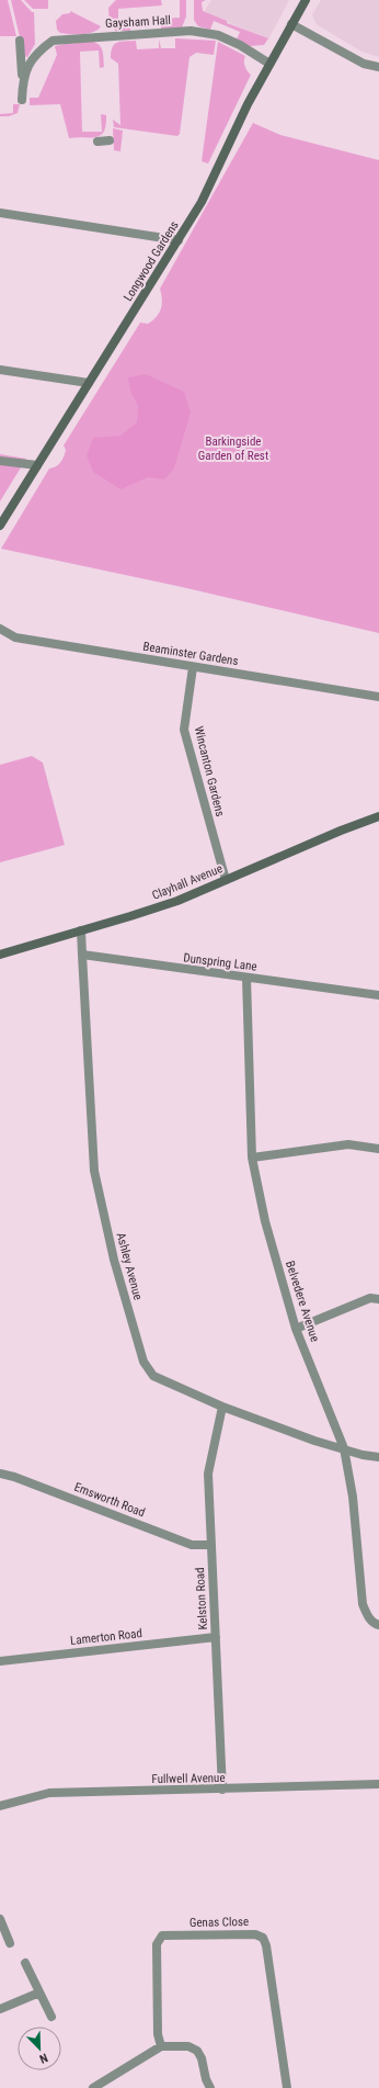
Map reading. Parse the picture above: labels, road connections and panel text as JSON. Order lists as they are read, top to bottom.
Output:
{
  "streets": {
    "street": [
      "Gaysham Hall",
      "Longwood Gardens",
      "Beaminster Gardens",
      "Wincanton Gardens",
      "Clayhall Avenue",
      "Dunspring Lane",
      "Ashley Avenue",
      "Belvedere Avenue",
      "Emsworth Road",
      "Kelston Road",
      "Lamerton Road",
      "Fullwell Avenue",
      "Genas Close"
    ]
  },
  "crossings": [
    ["Gaysham Hall", "Longwood Gardens"],
    ["Beaminster Gardens", "Wincanton Gardens"],
    ["Wincanton Gardens", "Clayhall Avenue"],
    ["Dunspring Lane", "Ashley Avenue"],
    ["Dunspring Lane", "Belvedere Avenue"],
    ["Ashley Avenue", "Belvedere Avenue"],
    ["Ashley Avenue", "Kelston Road"],
    ["Emsworth Road", "Kelston Road"],
    ["Kelston Road", "Lamerton Road"],
    ["Kelston Road", "Fullwell Avenue"]
  ],
  "parks": ["Barkingside Garden of Rest"],
  "north": "bottom right"
}
